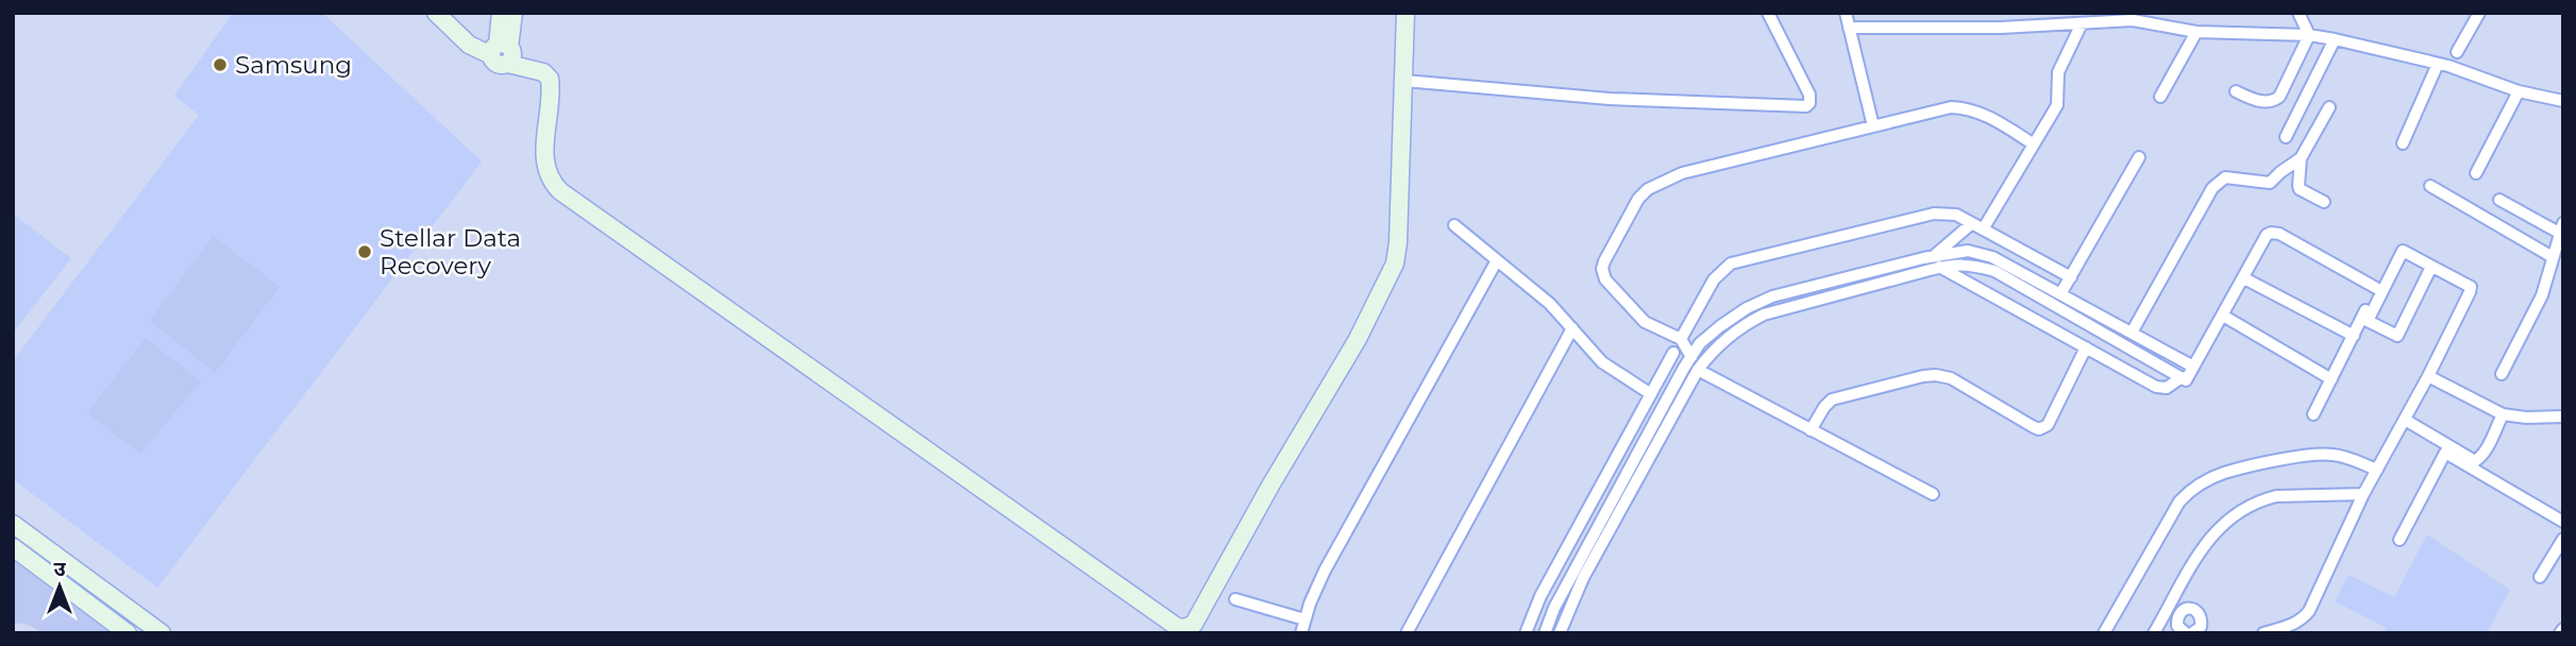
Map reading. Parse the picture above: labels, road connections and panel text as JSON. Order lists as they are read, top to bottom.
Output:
{
  "places": ["Samsung", "Stellar Data Recovery"],
  "north": "top"
}
